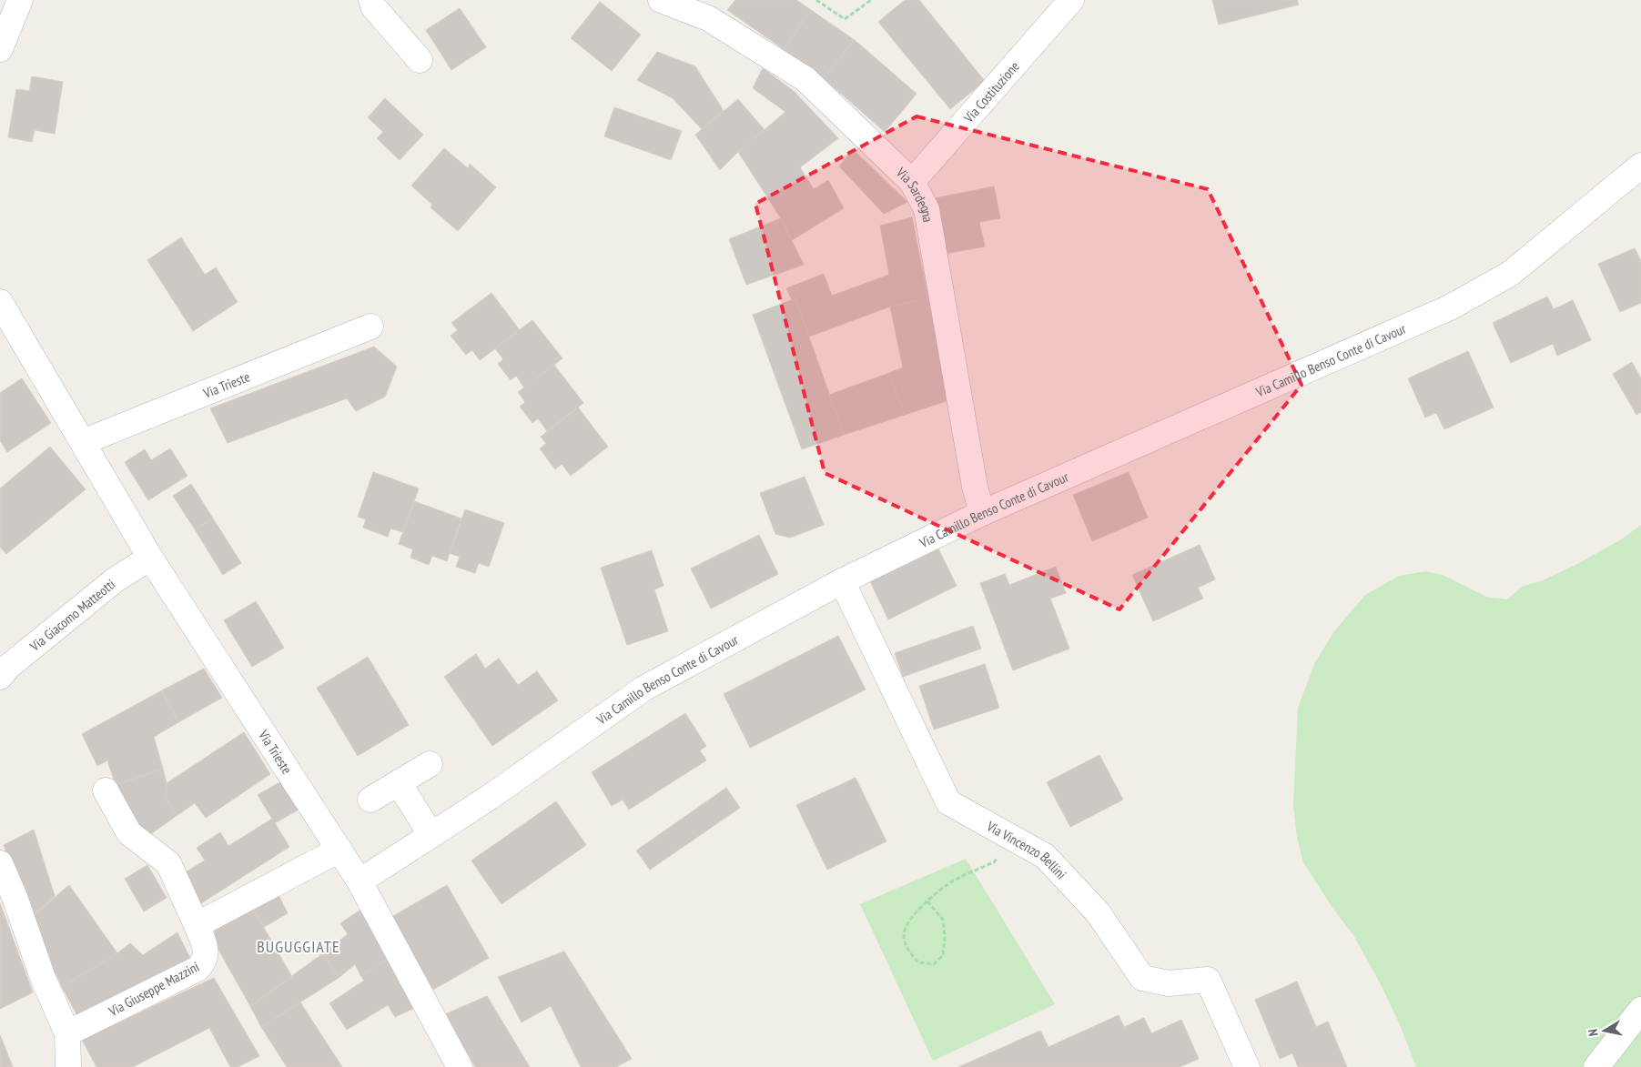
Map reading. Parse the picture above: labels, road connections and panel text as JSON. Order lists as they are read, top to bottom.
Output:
{
  "streets": {
    "street": [
      "Via Costituzione",
      "Via Sardegna",
      "Via Camillo Benso Conte di Cavour",
      "Via Trieste",
      "Via Giacomo Matteotti",
      "Via Vincenzo Bellini",
      "Via Giuseppe Mazzini"
    ]
  },
  "crossings": [
    ["Via Costituzione", "Via Sardegna"],
    ["Via Sardegna", "Via Camillo Benso Conte di Cavour"],
    ["Via Camillo Benso Conte di Cavour", "Via Trieste"],
    ["Via Camillo Benso Conte di Cavour", "Via Vincenzo Bellini"],
    ["Via Trieste", "Via Giacomo Matteotti"]
  ],
  "districts": ["BUGUGGIATE"],
  "north": "left"
}
